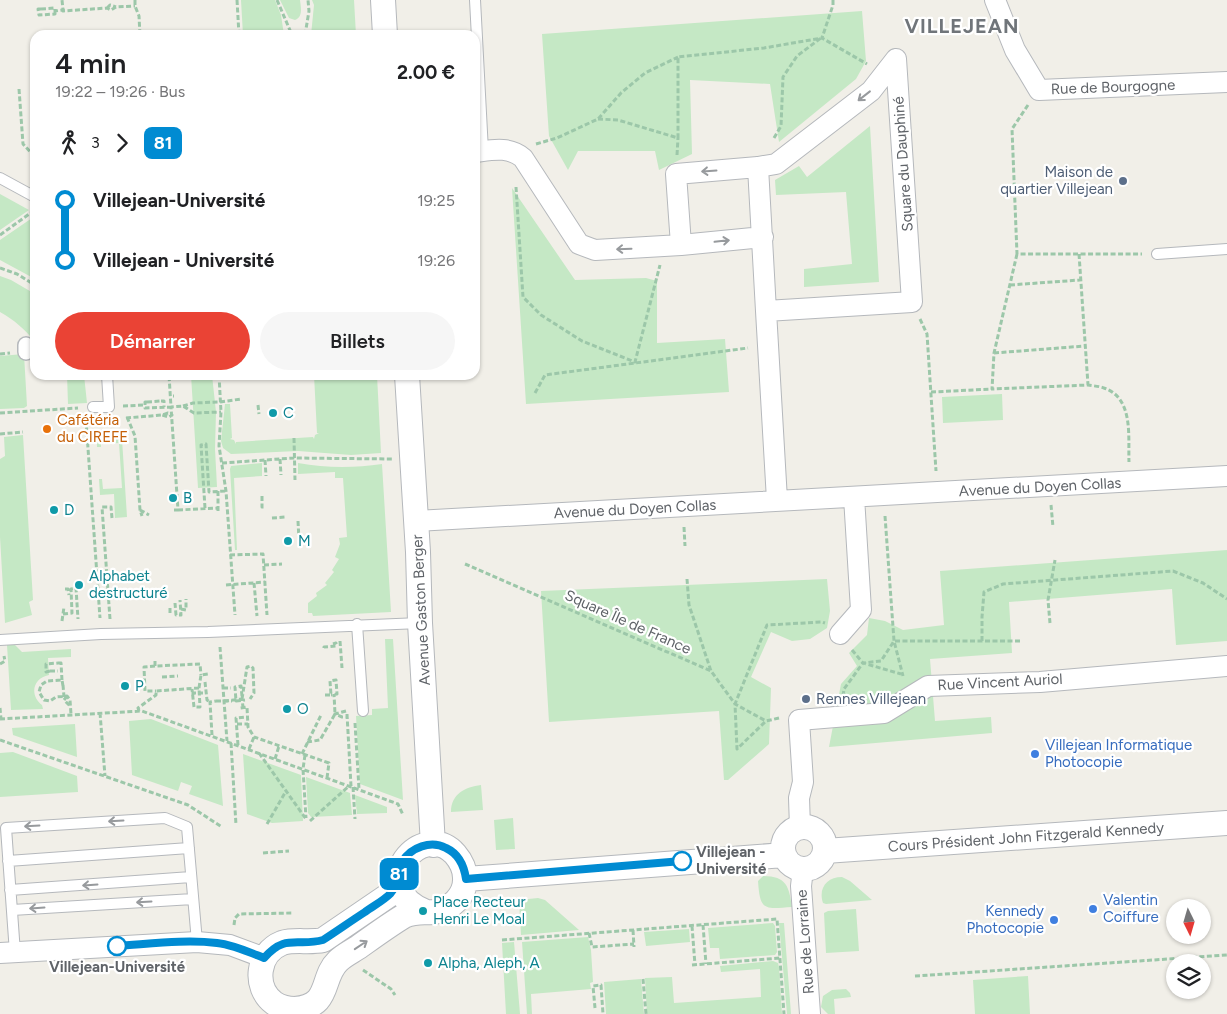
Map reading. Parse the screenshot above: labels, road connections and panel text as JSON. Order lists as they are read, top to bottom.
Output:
{
  "streets": {
    "street": [
      "Rue de Bourgogne",
      "Square du Dauphiné",
      "Avenue du Doyen Collas",
      "Avenue Gaston Berger",
      "Rue Vincent Auriol",
      "Cours Président John Fitzgerald Kennedy",
      "Rue de Lorraine"
    ],
    "path": ["Square Île de France"]
  },
  "crossings": [
    ["Avenue du Doyen Collas", "Avenue Gaston Berger"],
    ["Rue Vincent Auriol", "Cours Président John Fitzgerald Kennedy"],
    ["Rue Vincent Auriol", "Rue de Lorraine"],
    ["Cours Président John Fitzgerald Kennedy", "Rue de Lorraine"]
  ],
  "one_way": ["Square du Dauphiné"],
  "districts": ["VILLEJEAN"],
  "places": [
    "Maison de quartier Villejean",
    "C",
    "Cafétéria du CIREFE",
    "B",
    "D",
    "M",
    "Alphabet destructuré",
    "P",
    "Rennes Villejean",
    "O",
    "Villejean Informatique Photocopie",
    "Villejean - Université",
    "Valentin Coiffure",
    "Place Recteur Henri Le Moal",
    "Kennedy Photocopie",
    "Villejean-Université",
    "Alpha, Aleph, A"
  ],
  "lines": ["bus line 81"],
  "north": "bottom",
  "page": {
    "on_map": "81",
    "heading": ["4 min", "19:22 – 19:26 · Bus", "2.00 €"],
    "legs": ["3", "81"],
    "list": [
      {
        "name": "Villejean-Université",
        "value": "19:25"
      },
      {
        "name": "Villejean - Université",
        "value": "19:26"
      }
    ],
    "buttons": ["Démarrer", "Billets"]
  }
}
